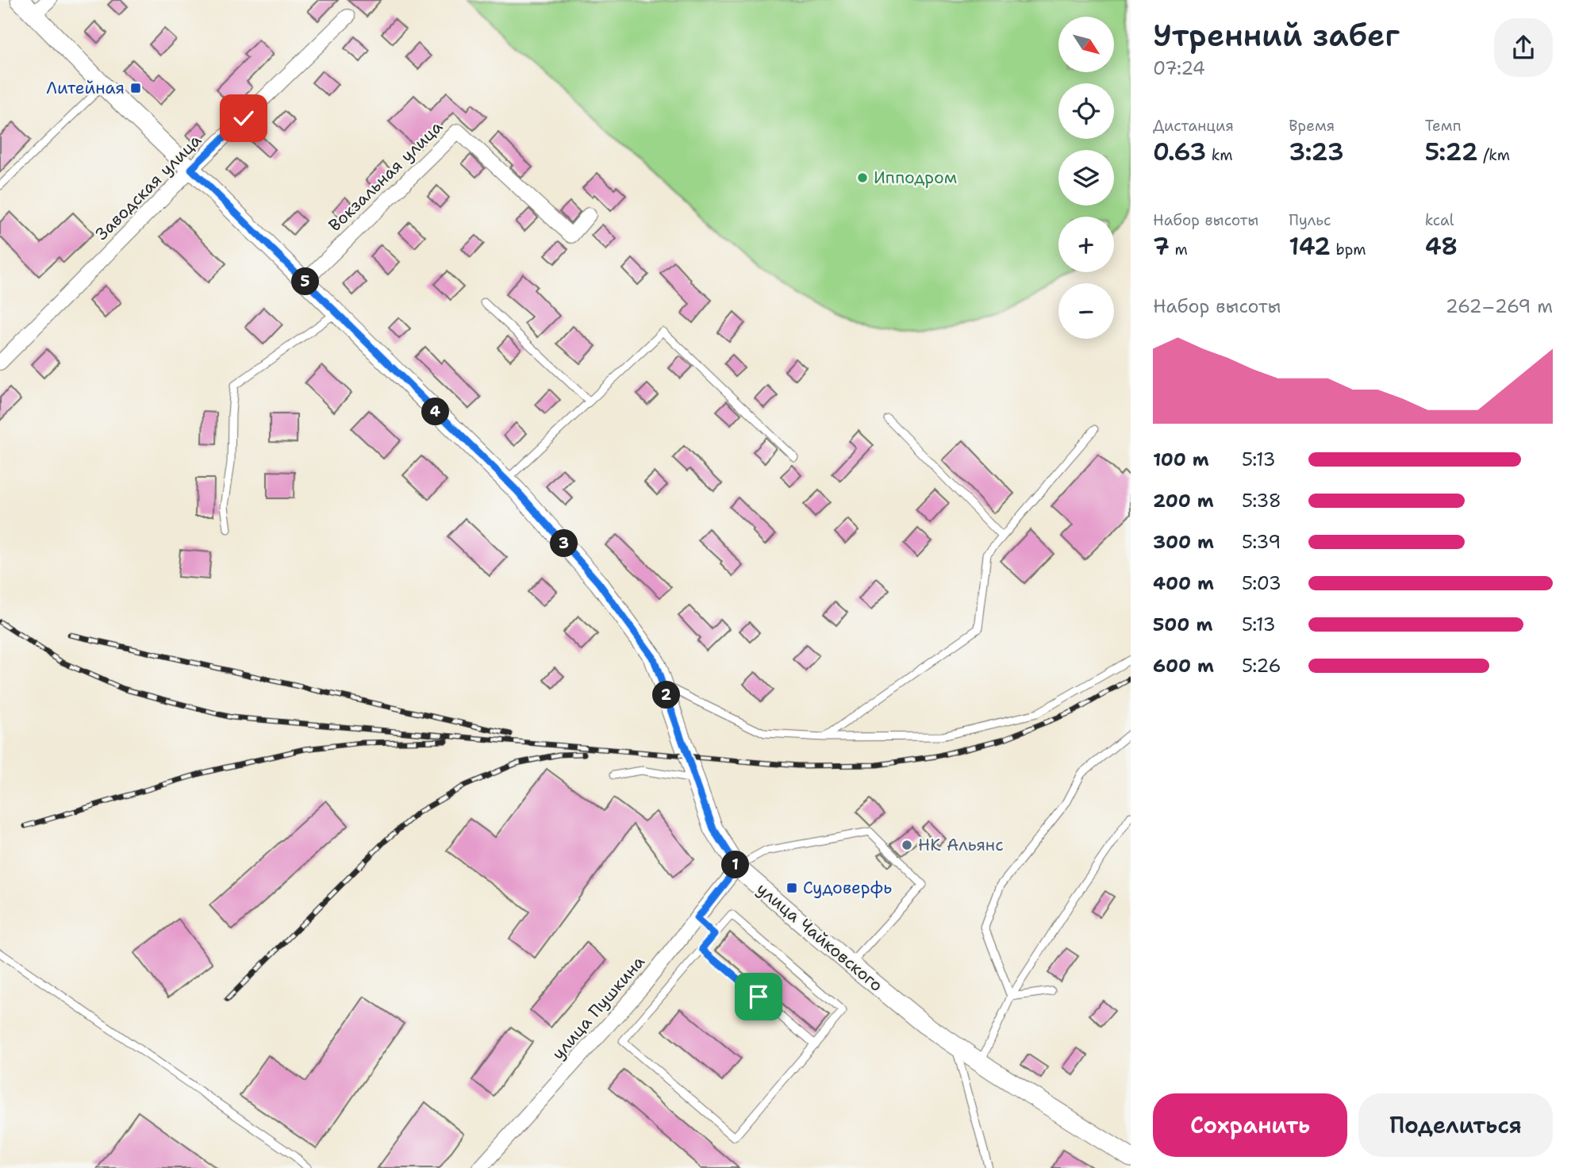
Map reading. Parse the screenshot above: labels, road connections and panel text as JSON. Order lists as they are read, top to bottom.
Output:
{
  "streets": {
    "street": [
      "Вокзальная улица",
      "Заводская улица",
      "улица Чайковского",
      "улица Пушкина"
    ]
  },
  "crossings": [
    ["Вокзальная улица", "улица Чайковского"],
    ["Заводская улица", "улица Чайковского"],
    ["улица Чайковского", "улица Пушкина"]
  ],
  "places": {
    "transit": ["Литейная", "Судоверфь"],
    "other": ["Ипподром", "НК Альянс"]
  },
  "north": "bottom right",
  "page": {
    "heading": ["Утренний забег", "07:24"],
    "map_buttons": ["+", "−"],
    "stats": [
      ["Дистанция", "0.63 km"],
      ["Время", "3:23"],
      ["Темп", "5:22 /km"],
      ["Набор высоты", "7 m"],
      ["Пульс", "142 bpm"],
      ["kcal", "48"]
    ],
    "pins": [
      "5",
      "4",
      "3",
      "2",
      "1"
    ],
    "chart": ["Набор высоты", "262–269 m"],
    "list": [
      {
        "name": "100 m",
        "note": "5:13"
      },
      {
        "name": "200 m",
        "note": "5:38"
      },
      {
        "name": "300 m",
        "note": "5:39"
      },
      {
        "name": "400 m",
        "note": "5:03"
      },
      {
        "name": "500 m",
        "note": "5:13"
      },
      {
        "name": "600 m",
        "note": "5:26"
      }
    ],
    "buttons": ["Сохранить", "Поделиться"]
  }
}
